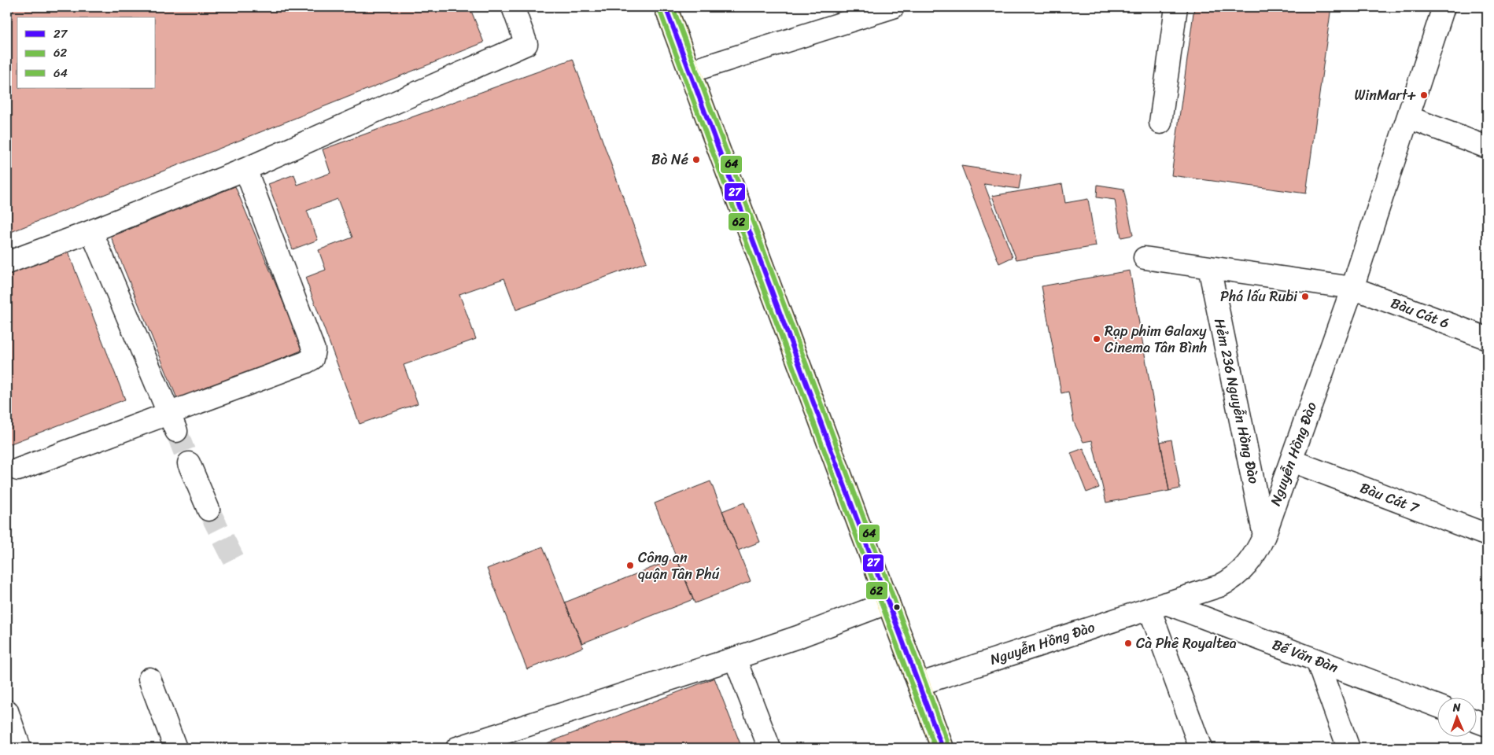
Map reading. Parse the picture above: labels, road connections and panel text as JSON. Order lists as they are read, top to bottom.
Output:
{
  "streets": {
    "street": [
      "Bàu Cát 6",
      "Hẻm 236 Nguyễn Hồng Đào",
      "Nguyễn Hồng Đào",
      "Bàu Cát 7",
      "Bế Văn Đàn"
    ]
  },
  "crossings": [
    ["Bàu Cát 6", "Hẻm 236 Nguyễn Hồng Đào"],
    ["Bàu Cát 6", "Nguyễn Hồng Đào"],
    ["Hẻm 236 Nguyễn Hồng Đào", "Nguyễn Hồng Đào"],
    ["Nguyễn Hồng Đào", "Bàu Cát 7"],
    ["Nguyễn Hồng Đào", "Bế Văn Đàn"]
  ],
  "places": [
    "WinMart+",
    "Bò Né",
    "Phá lấu Rubi",
    "Rạp phim Galaxy Cinema Tân Bình",
    "Công an quận Tân Phú",
    "Cà Phê Royaltea"
  ],
  "lines": ["transit line 27", "transit line 64", "transit line 62"],
  "legend": ["27", "62", "64"],
  "north": "top"
}
